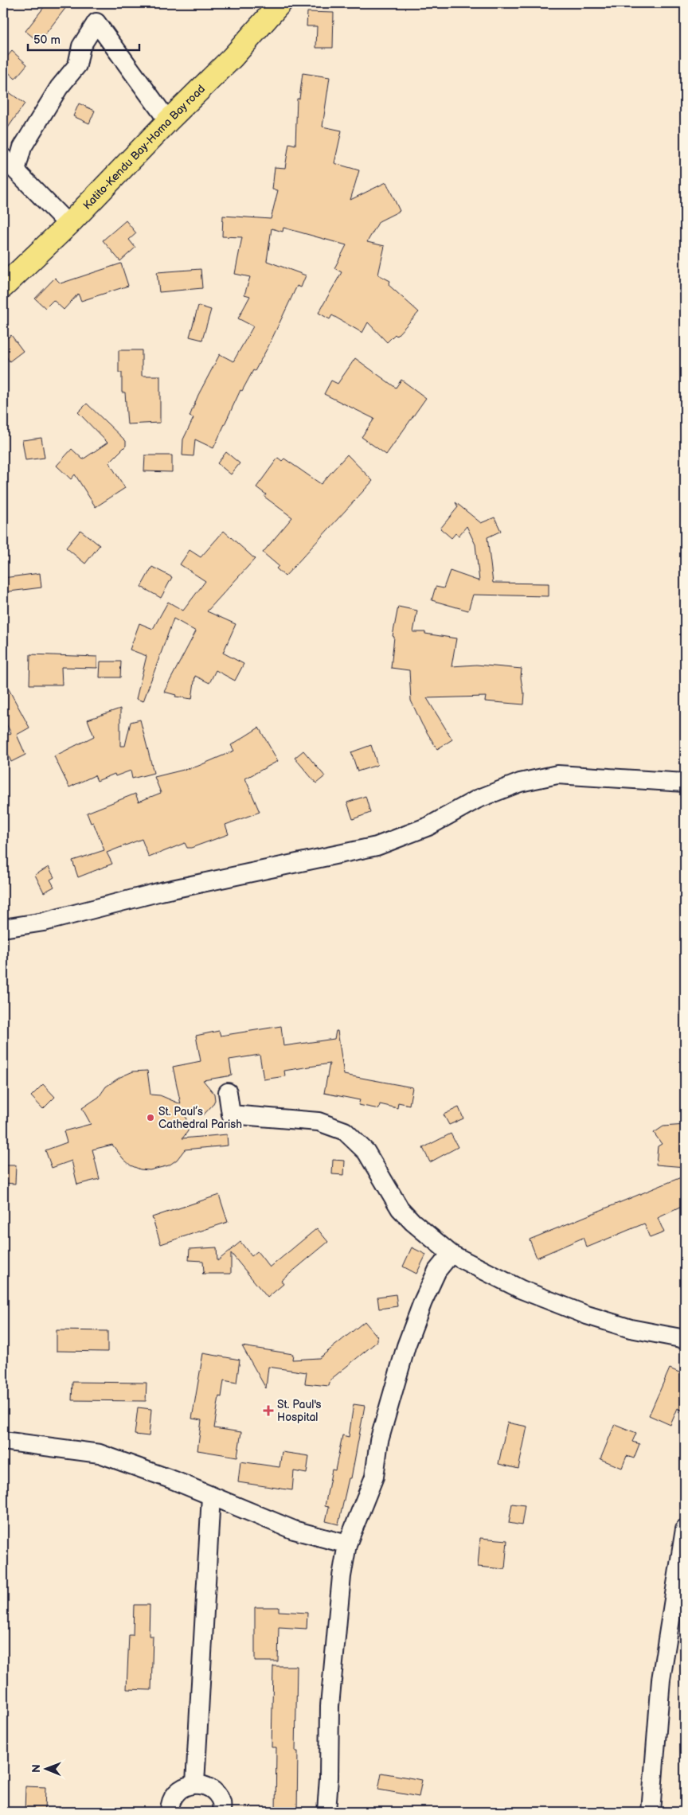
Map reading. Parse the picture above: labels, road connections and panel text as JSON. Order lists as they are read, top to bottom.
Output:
{
  "streets": {
    "highway": ["Katito-Kendu Bay-Homa Bay road"]
  },
  "places": {
    "other": ["St. Paul’s Cathedral Parish"],
    "health": ["St. Paul's Hospital"]
  },
  "scale_bar": "50 m",
  "north": "left"
}
